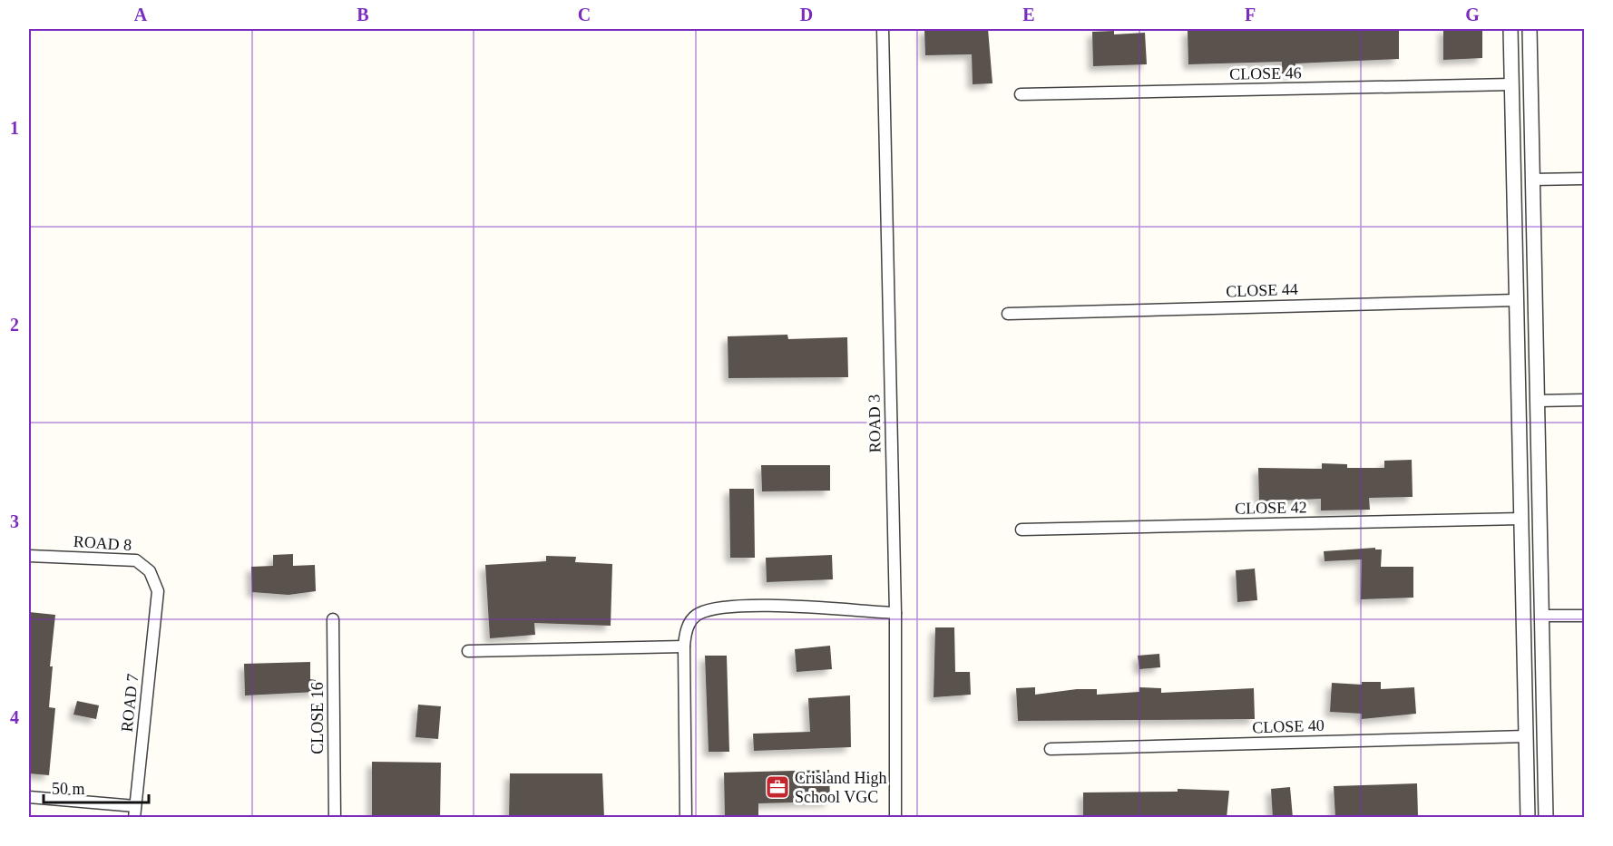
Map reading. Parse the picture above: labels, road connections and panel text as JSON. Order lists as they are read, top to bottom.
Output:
{
  "streets": {
    "street": [
      "CLOSE 46",
      "CLOSE 44",
      "ROAD 3",
      "CLOSE 42",
      "ROAD 8",
      "ROAD 7",
      "CLOSE 16",
      "CLOSE 40"
    ]
  },
  "crossings": [
    ["ROAD 8", "ROAD 7"]
  ],
  "places": {
    "office": ["Crisland High School VGC"]
  },
  "scale_bar": "50 m",
  "grid": {
    "columns": [
      "A",
      "B",
      "C",
      "D",
      "E",
      "F",
      "G"
    ],
    "rows": [
      "1",
      "2",
      "3",
      "4"
    ]
  }
}
